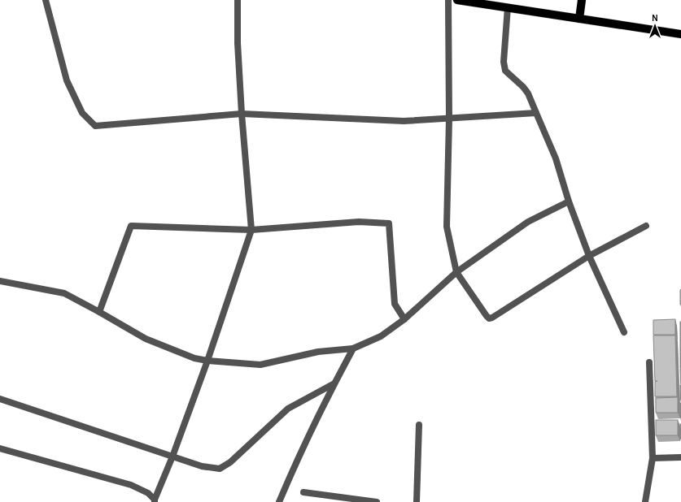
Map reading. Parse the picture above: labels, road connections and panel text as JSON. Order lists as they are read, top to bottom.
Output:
{
  "north": "top"
}
